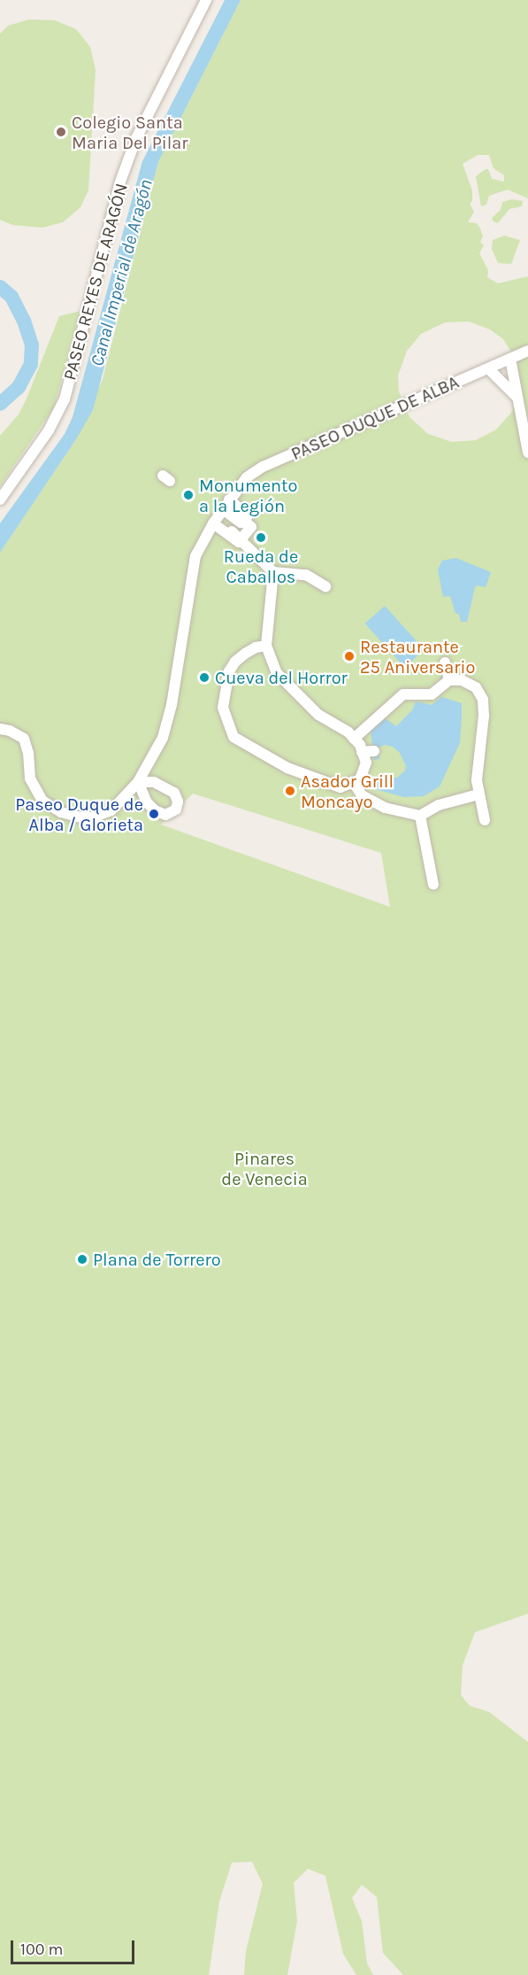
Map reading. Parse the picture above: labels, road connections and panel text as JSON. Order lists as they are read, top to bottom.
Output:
{
  "streets": {
    "street": ["PASEO REYES DE ARAGÓN", "PASEO DUQUE DE ALBA"]
  },
  "water": ["Canal Imperial de Aragón"],
  "parks": ["Pinares de Venecia"],
  "places": [
    "Colegio Santa Maria Del Pilar",
    "Monumento a la Legión",
    "Rueda de Caballos",
    "Restaurante 25 Aniversario",
    "Cueva del Horror",
    "Asador Grill Moncayo",
    "Paseo Duque de Alba / Glorieta",
    "Plana de Torrero"
  ],
  "scale_bar": "100 m"
}
